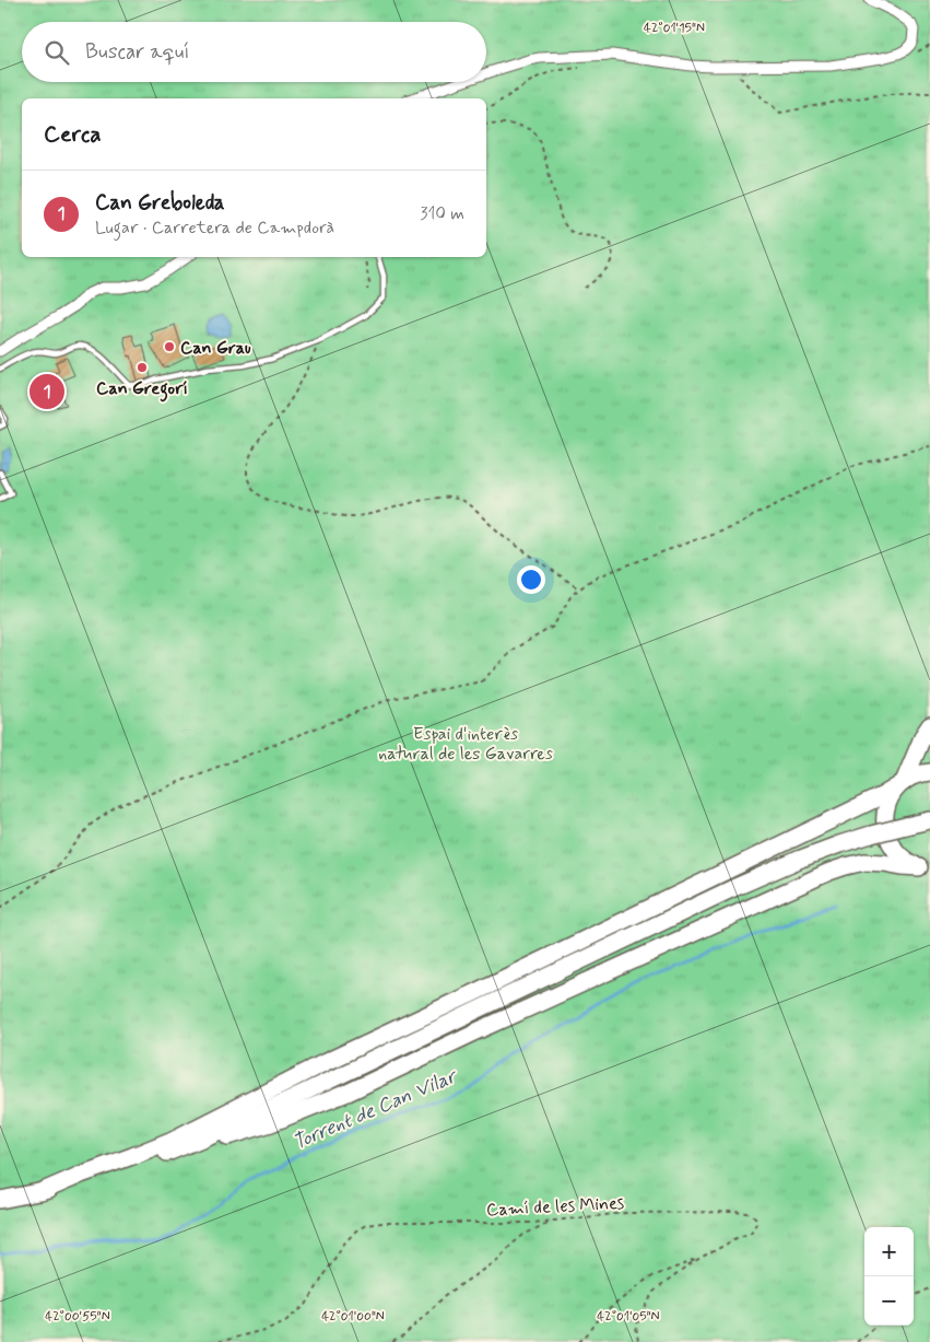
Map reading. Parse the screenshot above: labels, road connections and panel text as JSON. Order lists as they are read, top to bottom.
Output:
{
  "streets": {
    "path": ["Camí de les Mines"]
  },
  "water": ["Torrent de Can Vilar"],
  "parks": ["Espai d'interès natural de les Gavarres"],
  "places": ["Can Grau", "Can Gregorí"],
  "page": {
    "search": "Buscar aquí",
    "heading": "Cerca",
    "list": [
      {
        "mark": "1",
        "name": "Can Greboleda",
        "note": "Lugar · Carretera de Campdorà",
        "value": "310 m"
      }
    ],
    "pins": "1",
    "map_buttons": ["+", "−"]
  },
  "coordinates": [
    "42°01'15\"N",
    "42°00'55\"N",
    "42°01'00\"N",
    "42°01'05\"N"
  ]
}
